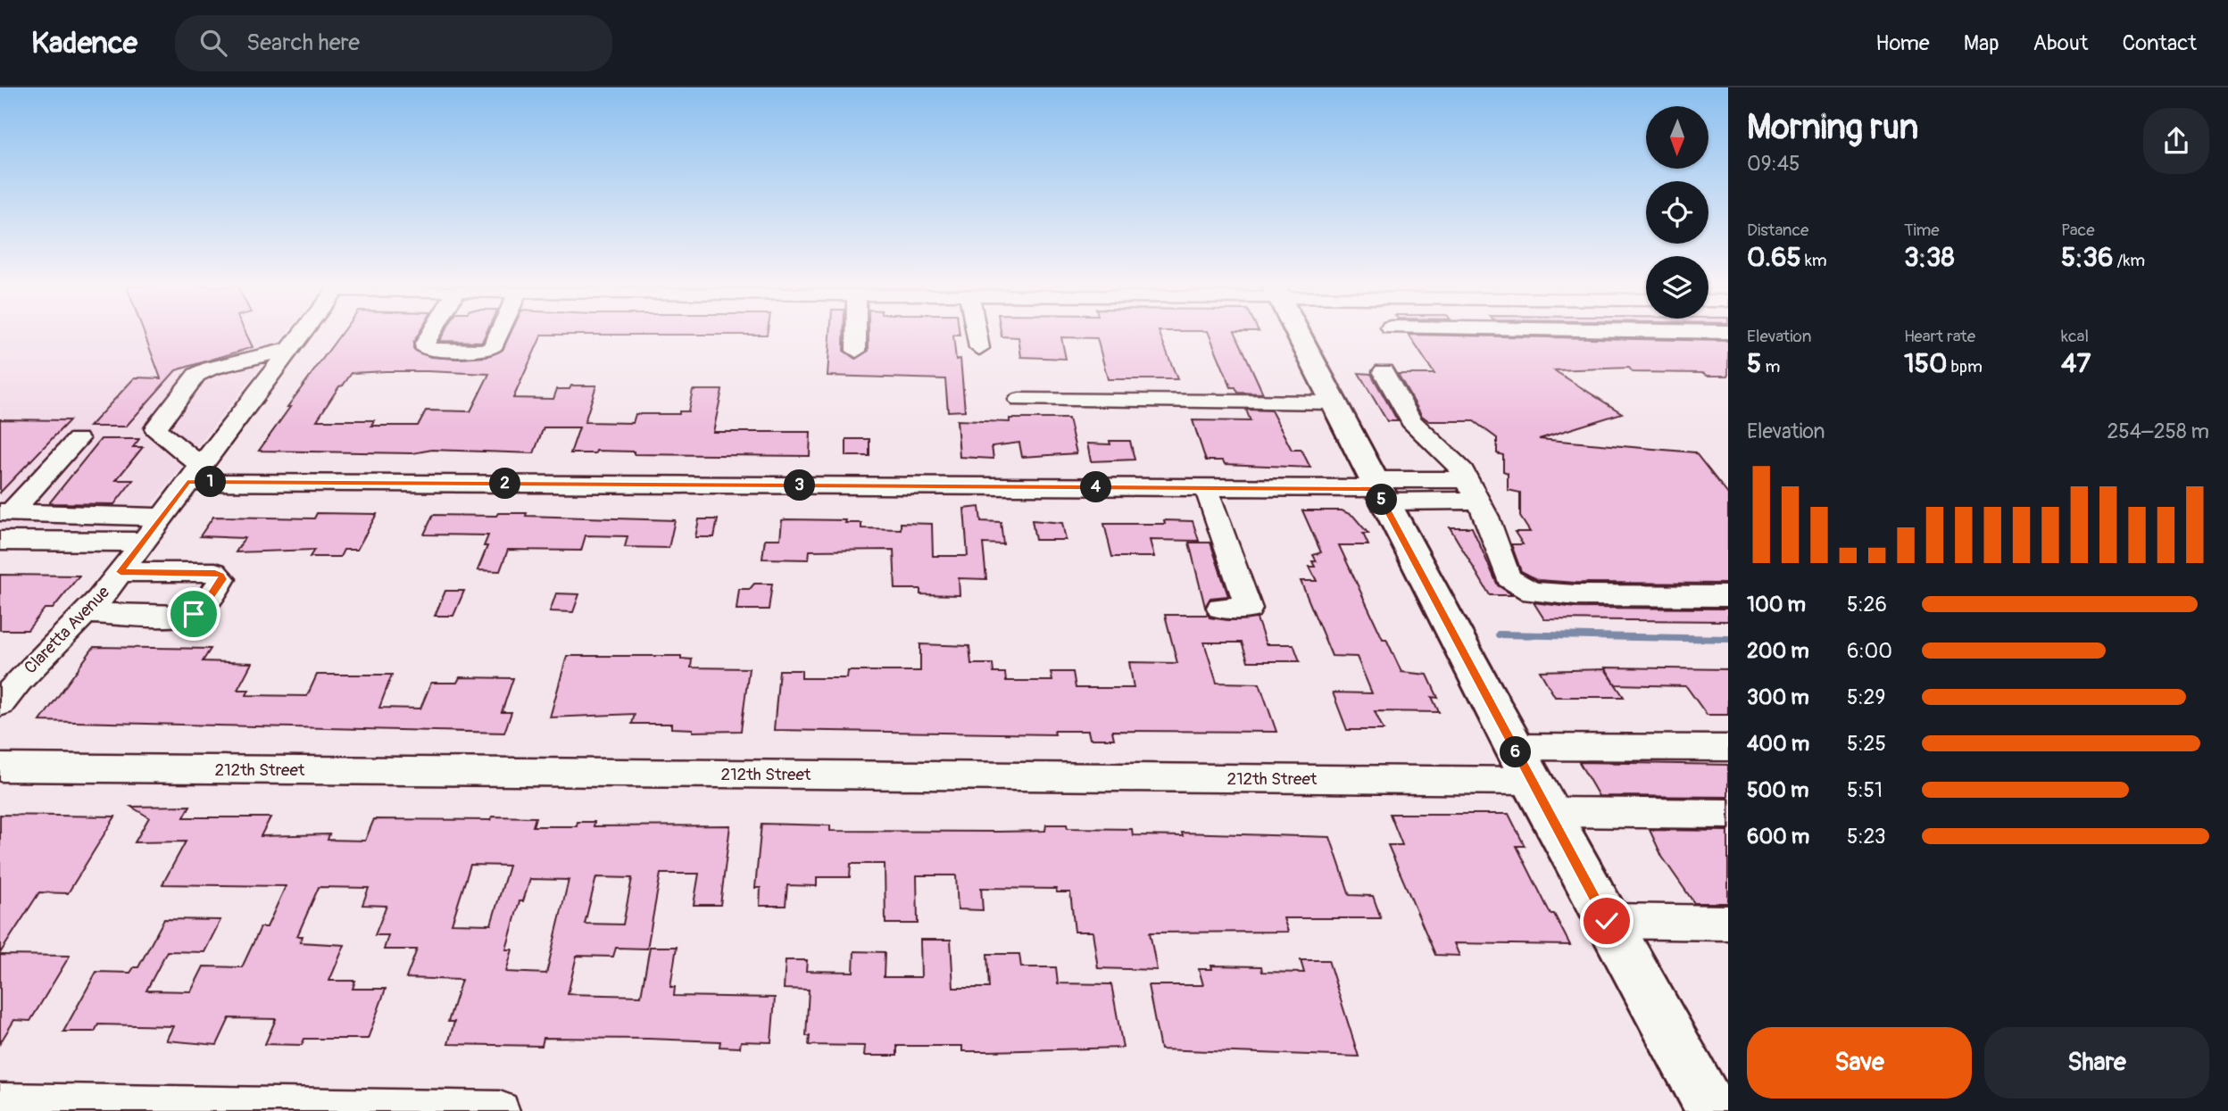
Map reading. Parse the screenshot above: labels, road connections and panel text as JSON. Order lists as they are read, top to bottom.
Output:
{
  "streets": {
    "street": ["Claretta Avenue", "212th Street"]
  },
  "north": "bottom",
  "page": {
    "header": "Kadence",
    "search": "Search here",
    "nav": [
      "Home",
      "Map",
      "About",
      "Contact"
    ],
    "heading": ["Morning run", "09:45"],
    "stats": [
      ["Distance", "0.65 km"],
      ["Time", "3:38"],
      ["Pace", "5:36 /km"],
      ["Elevation", "5 m"],
      ["Heart rate", "150 bpm"],
      ["kcal", "47"]
    ],
    "chart": ["Elevation", "254–258 m"],
    "pins": [
      "1",
      "2",
      "3",
      "4",
      "5",
      "6"
    ],
    "list": [
      {
        "name": "100 m",
        "note": "5:26"
      },
      {
        "name": "200 m",
        "note": "6:00"
      },
      {
        "name": "300 m",
        "note": "5:29"
      },
      {
        "name": "400 m",
        "note": "5:25"
      },
      {
        "name": "500 m",
        "note": "5:51"
      },
      {
        "name": "600 m",
        "note": "5:23"
      }
    ],
    "buttons": ["Save", "Share"]
  }
}
